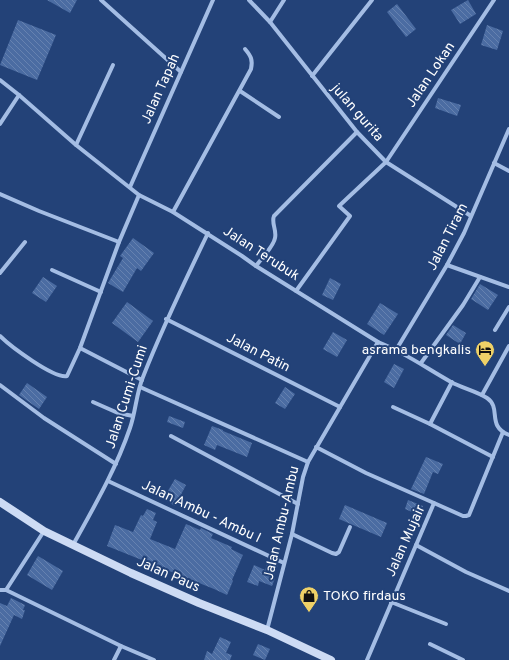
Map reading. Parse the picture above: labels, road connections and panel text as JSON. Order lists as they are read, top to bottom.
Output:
{
  "streets": {
    "main road": ["Jalan Paus"],
    "street": [
      "Jalan Lokan",
      "Jalan Tapah",
      "julan gurita",
      "Jalan Tiram",
      "Jalan Terubuk",
      "Jalan Patin",
      "Jalan Cumi-Cumi",
      "Jalan Ambu - Ambu I",
      "Jalan Ambu-Ambu",
      "Jalan Mujair"
    ]
  },
  "crossings": [
    ["Jalan Lokan", "julan gurita"],
    ["Jalan Lokan", "Jalan Terubuk"],
    ["Jalan Tapah", "Jalan Terubuk"],
    ["julan gurita", "Jalan Tiram"],
    ["Jalan Tiram", "Jalan Terubuk"],
    ["Jalan Terubuk", "Jalan Cumi-Cumi"],
    ["Jalan Terubuk", "Jalan Ambu-Ambu"],
    ["Jalan Terubuk", "Jalan Mujair"],
    ["Jalan Patin", "Jalan Cumi-Cumi"],
    ["Jalan Patin", "Jalan Ambu-Ambu"],
    ["Jalan Cumi-Cumi", "Jalan Ambu - Ambu I"],
    ["Jalan Cumi-Cumi", "Jalan Paus"],
    ["Jalan Ambu - Ambu I", "Jalan Ambu-Ambu"],
    ["Jalan Ambu-Ambu", "Jalan Paus"]
  ],
  "places": {
    "hotel": ["asrama bengkalis"],
    "shop": ["TOKO firdaus"]
  }
}
